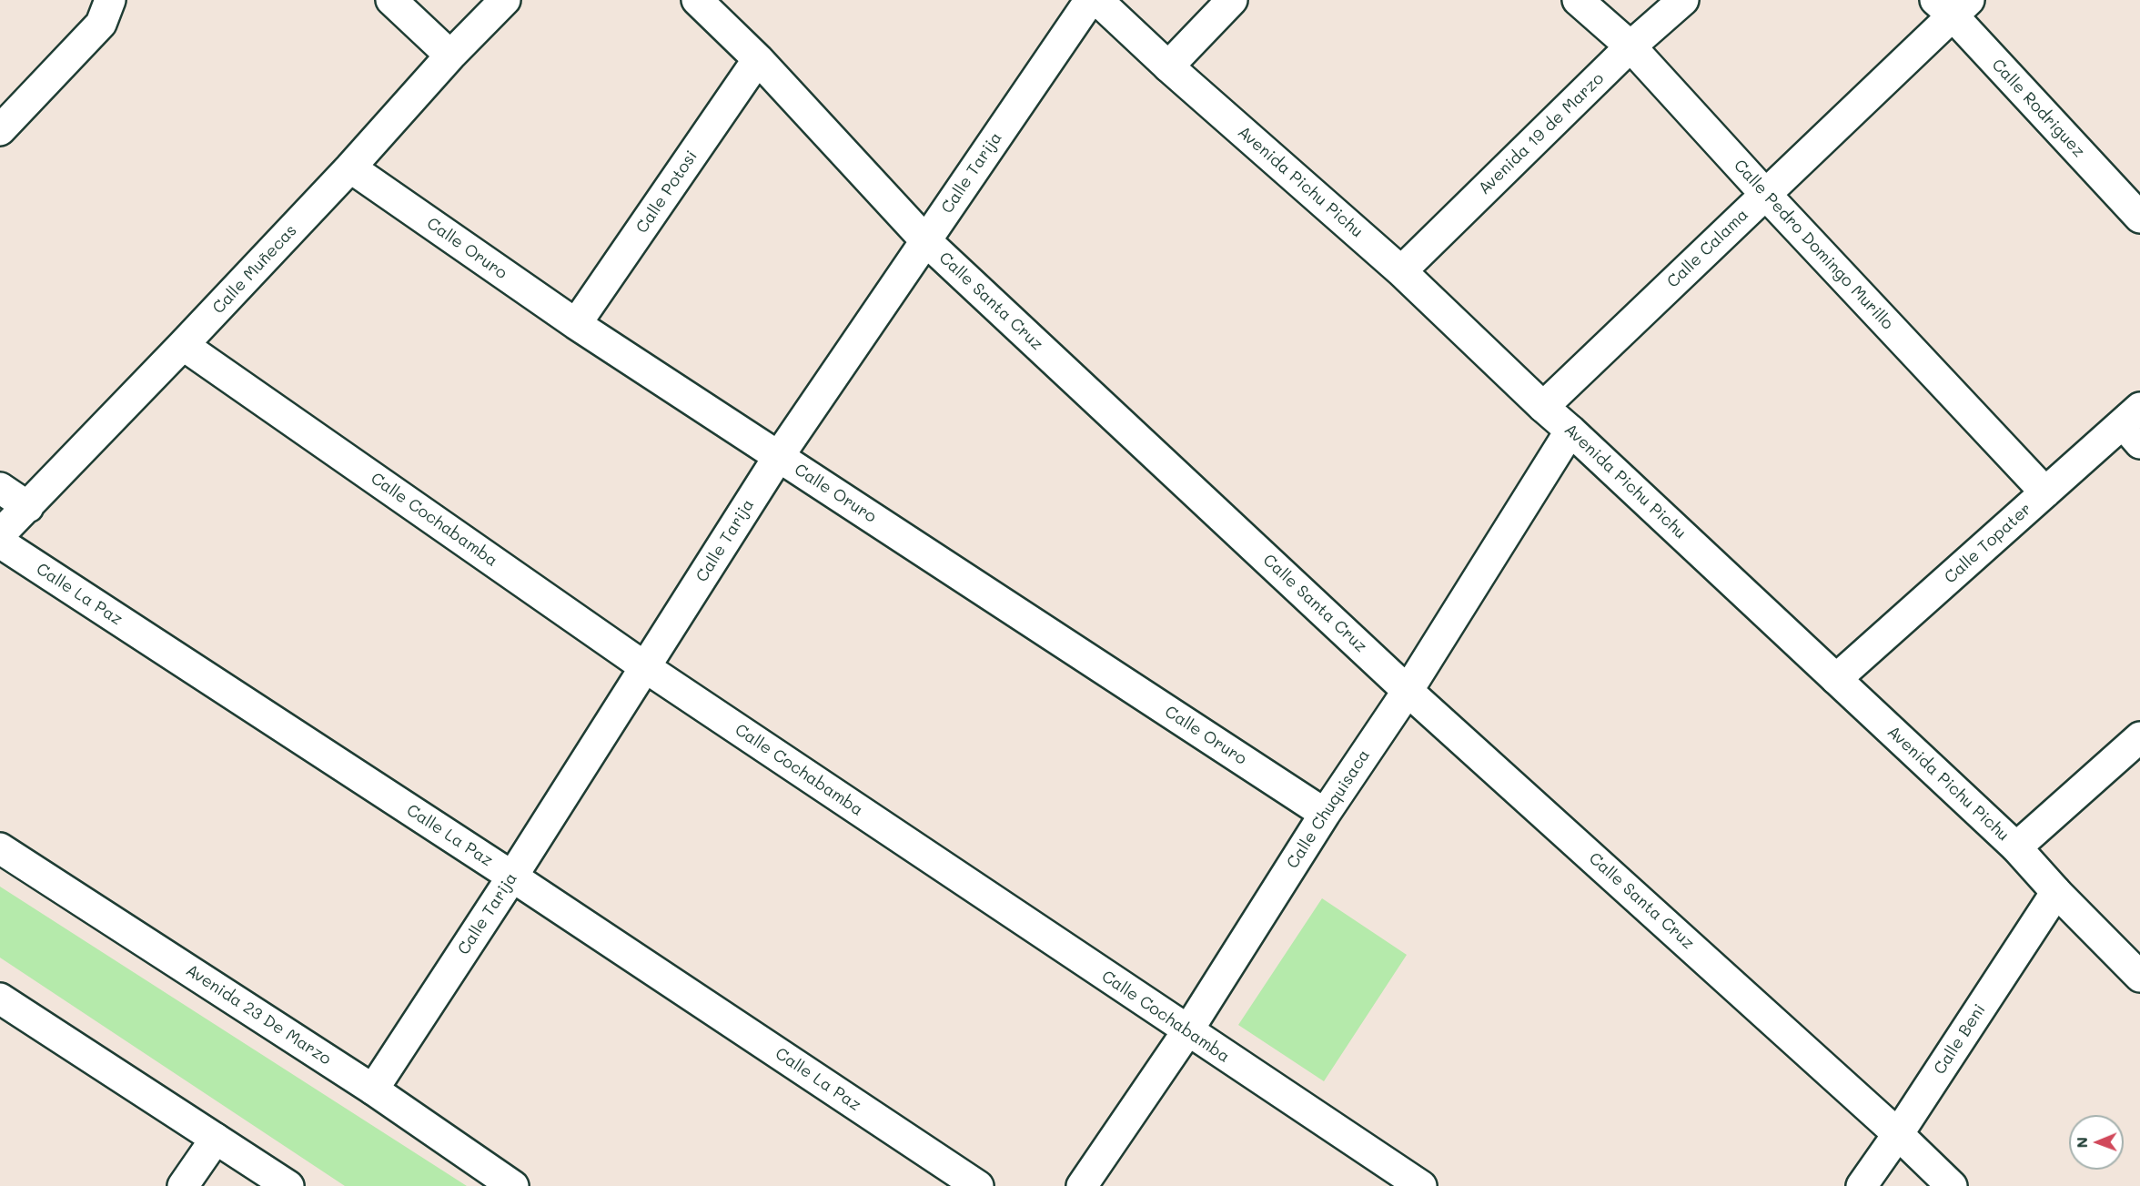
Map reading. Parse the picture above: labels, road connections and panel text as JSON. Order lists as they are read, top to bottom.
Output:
{
  "streets": {
    "street": [
      "Calle Rodriguez",
      "Avenida 19 de Marzo",
      "Calle Tarija",
      "Avenida Pichu Pichu",
      "Calle Potosi",
      "Calle Pedro Domingo Murillo",
      "Calle Oruro",
      "Calle Calama",
      "Calle Muñecas",
      "Calle Santa Cruz",
      "Calle Cochabamba",
      "Calle Topater",
      "Calle La Paz",
      "Calle Chuquisaca",
      "Avenida 23 De Marzo",
      "Calle Beni"
    ]
  },
  "crossings": [
    ["Calle Rodriguez", "Calle Calama"],
    ["Avenida 19 de Marzo", "Avenida Pichu Pichu"],
    ["Avenida 19 de Marzo", "Calle Pedro Domingo Murillo"],
    ["Calle Tarija", "Calle Oruro"],
    ["Calle Tarija", "Calle Santa Cruz"],
    ["Calle Tarija", "Calle Cochabamba"],
    ["Calle Tarija", "Calle La Paz"],
    ["Calle Tarija", "Avenida 23 De Marzo"],
    ["Avenida Pichu Pichu", "Calle Calama"],
    ["Avenida Pichu Pichu", "Calle Topater"],
    ["Avenida Pichu Pichu", "Calle Chuquisaca"],
    ["Avenida Pichu Pichu", "Calle Beni"],
    ["Calle Potosi", "Calle Oruro"],
    ["Calle Potosi", "Calle Santa Cruz"],
    ["Calle Pedro Domingo Murillo", "Calle Calama"],
    ["Calle Pedro Domingo Murillo", "Calle Topater"],
    ["Calle Oruro", "Calle Muñecas"],
    ["Calle Oruro", "Calle Chuquisaca"],
    ["Calle Muñecas", "Calle Cochabamba"],
    ["Calle Santa Cruz", "Calle Chuquisaca"],
    ["Calle Santa Cruz", "Calle Beni"],
    ["Calle Cochabamba", "Calle Chuquisaca"]
  ],
  "north": "left"
}
